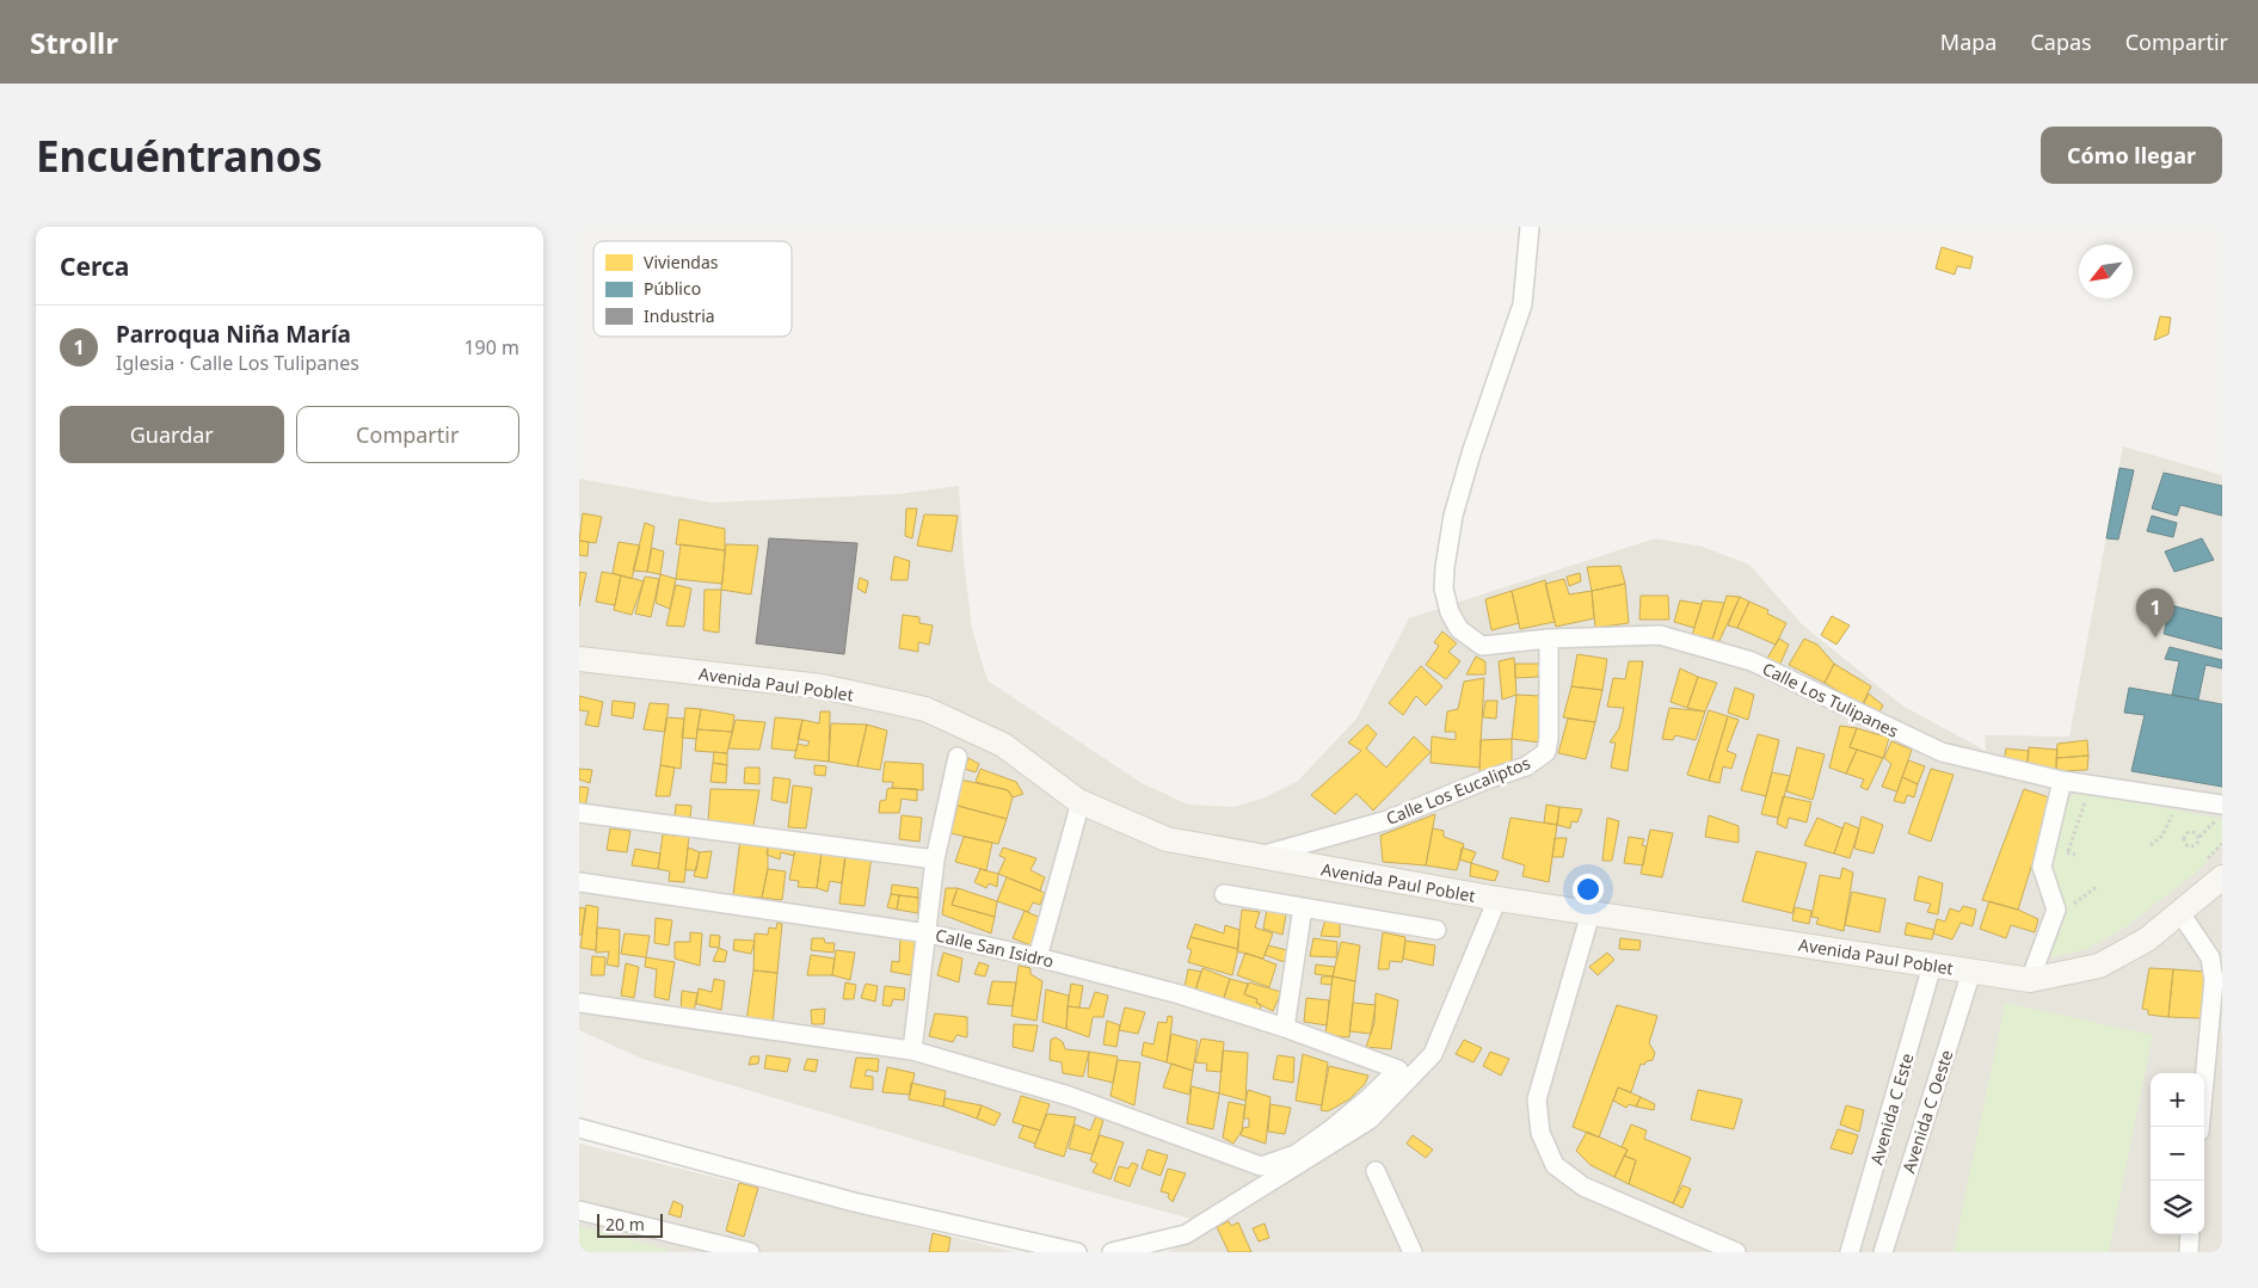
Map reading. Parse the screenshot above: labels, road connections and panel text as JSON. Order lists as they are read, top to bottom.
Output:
{
  "streets": {
    "main road": ["Avenida Paul Poblet"],
    "street": [
      "Calle Los Tulipanes",
      "Calle Los Eucaliptos",
      "Calle San Isidro",
      "Avenida C Este",
      "Avenida C Oeste"
    ]
  },
  "crossings": [
    ["Avenida Paul Poblet", "Calle Los Eucaliptos"],
    ["Avenida Paul Poblet", "Avenida C Este"],
    ["Avenida Paul Poblet", "Avenida C Oeste"],
    ["Calle Los Tulipanes", "Calle Los Eucaliptos"]
  ],
  "legend": ["Viviendas", "Público", "Industria"],
  "scale_bar": "20 m",
  "north": "bottom left",
  "page": {
    "header": "Strollr",
    "nav": ["Mapa", "Capas", "Compartir"],
    "buttons": [
      "Cómo llegar",
      ["Guardar", "Compartir"]
    ],
    "title": "Encuéntranos",
    "heading": "Cerca",
    "list": [
      {
        "mark": "1",
        "name": "Parroqua Niña María",
        "note": "Iglesia · Calle Los Tulipanes",
        "value": "190 m"
      }
    ],
    "pins": "1",
    "map_buttons": ["+", "−"],
    "scale": "20 m"
  }
}
